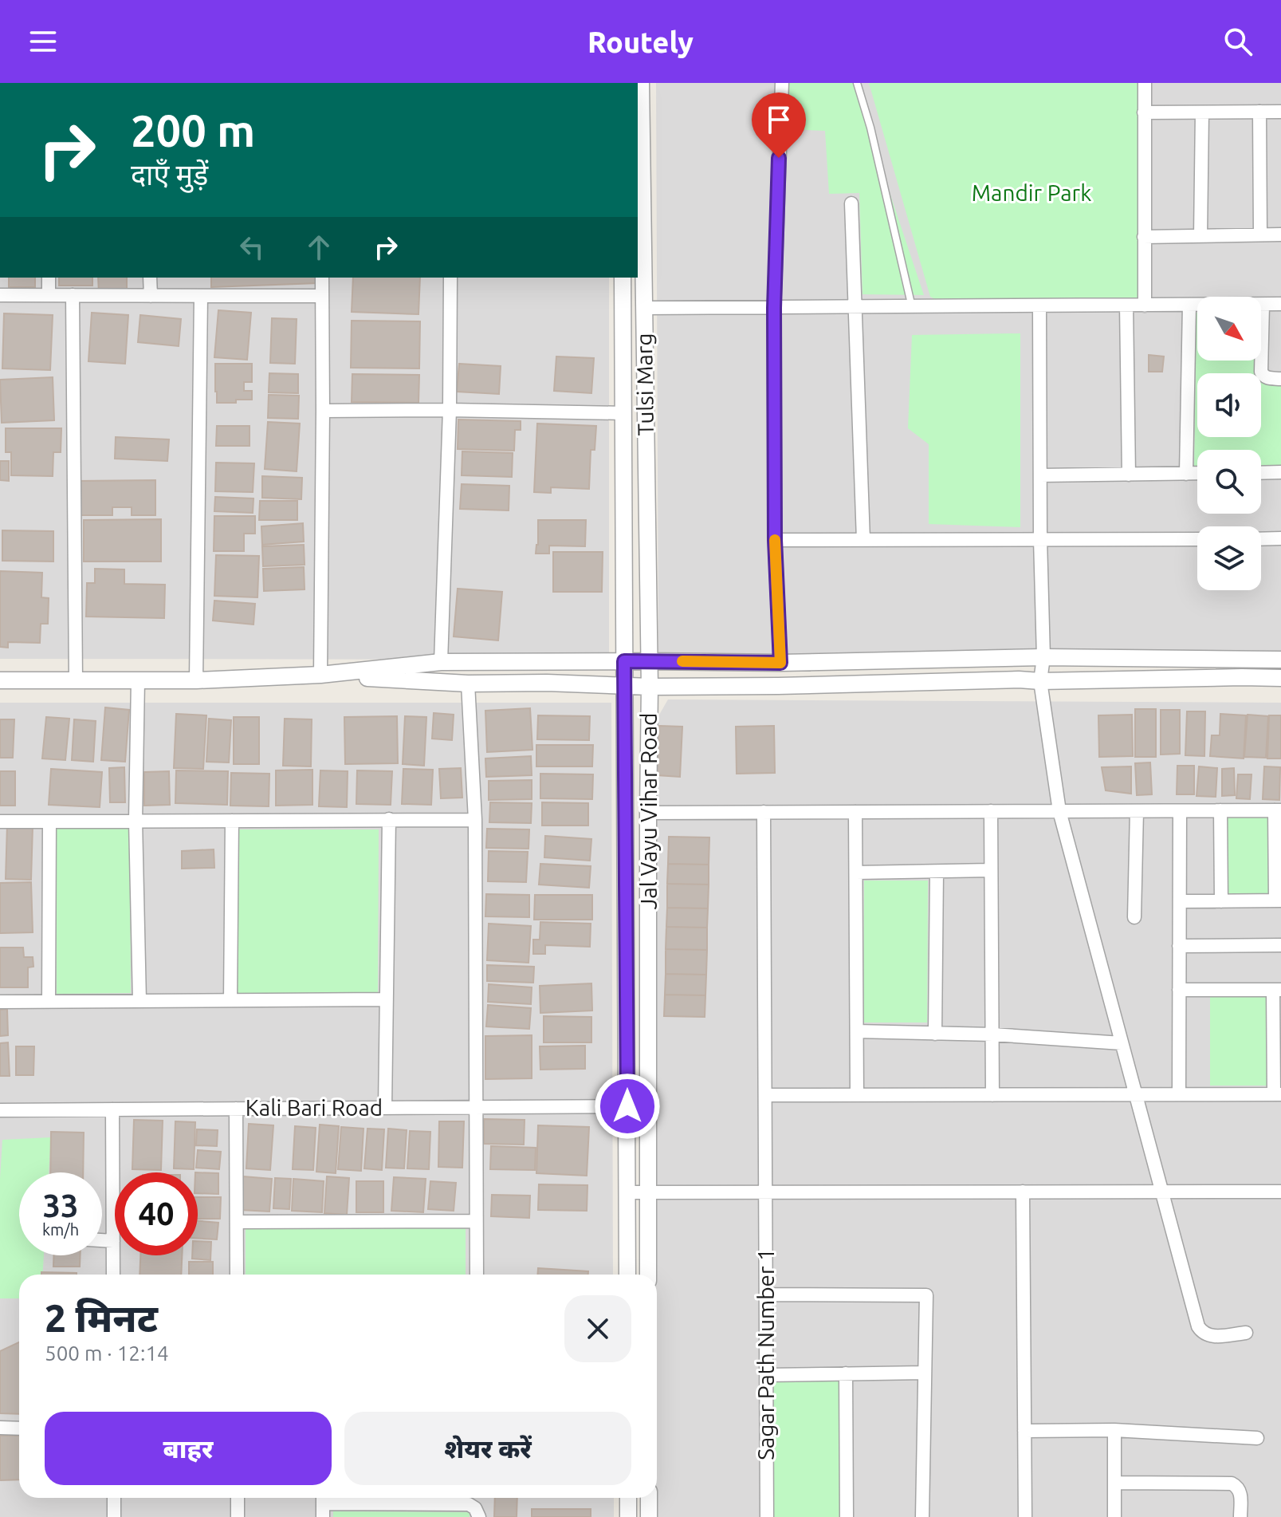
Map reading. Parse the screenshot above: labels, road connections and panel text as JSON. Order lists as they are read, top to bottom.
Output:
{
  "streets": {
    "street": [
      "Tulsi Marg",
      "Jal Vayu Vihar Road",
      "Kali Bari Road",
      "Sagar Path Number 1"
    ]
  },
  "crossings": [
    ["Tulsi Marg", "Jal Vayu Vihar Road"],
    ["Jal Vayu Vihar Road", "Kali Bari Road"]
  ],
  "parks": ["Mandir Park"],
  "north": "bottom right",
  "page": {
    "header": "Routely",
    "turn": ["200 m", "दाएँ मुड़ें"],
    "speed": "33 km/h",
    "limit": "40",
    "heading": ["2 मिनट", "500 m · 12:14"],
    "buttons": ["बाहर", "शेयर करें"]
  }
}
